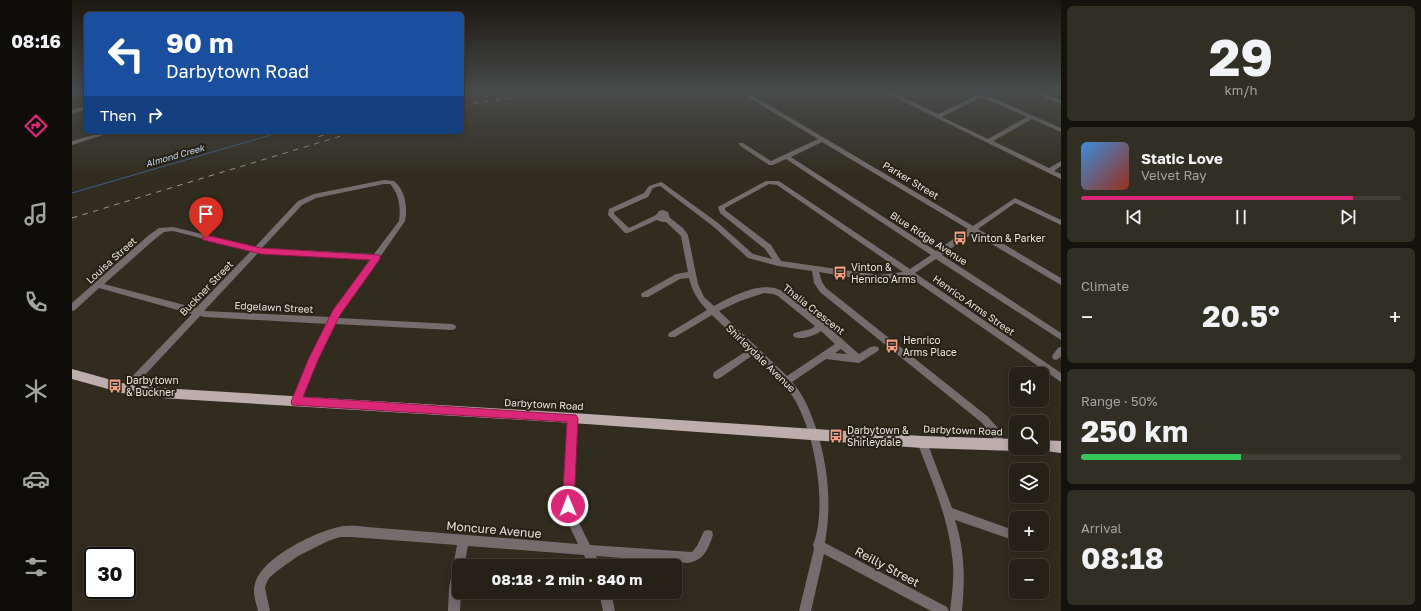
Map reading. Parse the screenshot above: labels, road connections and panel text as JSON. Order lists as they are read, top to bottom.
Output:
{
  "streets": {
    "main road": ["Darbytown Road"],
    "street": [
      "Parker Street",
      "Blue Ridge Avenue",
      "Louisa Street",
      "Buckner Street",
      "Henrico Arms Street",
      "Edgelawn Street",
      "Thalia Crescent",
      "Shirleydale Avenue",
      "Moncure Avenue",
      "Reilly Street"
    ]
  },
  "crossings": [
    ["Louisa Street", "Buckner Street"],
    ["Louisa Street", "Edgelawn Street"],
    ["Buckner Street", "Edgelawn Street"],
    ["Buckner Street", "Darbytown Road"],
    ["Henrico Arms Street", "Shirleydale Avenue"],
    ["Thalia Crescent", "Shirleydale Avenue"],
    ["Shirleydale Avenue", "Darbytown Road"],
    ["Shirleydale Avenue", "Reilly Street"]
  ],
  "water": ["Almond Creek"],
  "places": {
    "bus stop": [
      "Vinton & Parker",
      "Vinton & Henrico Arms",
      "Henrico Arms Place",
      "Darbytown & Buckner",
      "Darbytown & Shirleydale"
    ]
  },
  "page": {
    "tabs": "08:16",
    "tile": [
      ["29", "km/h"],
      "Climate",
      ["Range · 50%", "250 km"],
      ["Arrival", "08:18"]
    ],
    "turn": ["90 m", "Darbytown Road"],
    "then": "Then",
    "song": ["Static Love", "Velvet Ray"],
    "heat": ["−", "20.5°", "+"],
    "map_buttons": ["+", "−"],
    "limit": "30",
    "trip": "08:18 · 2 min · 840 m"
  }
}
